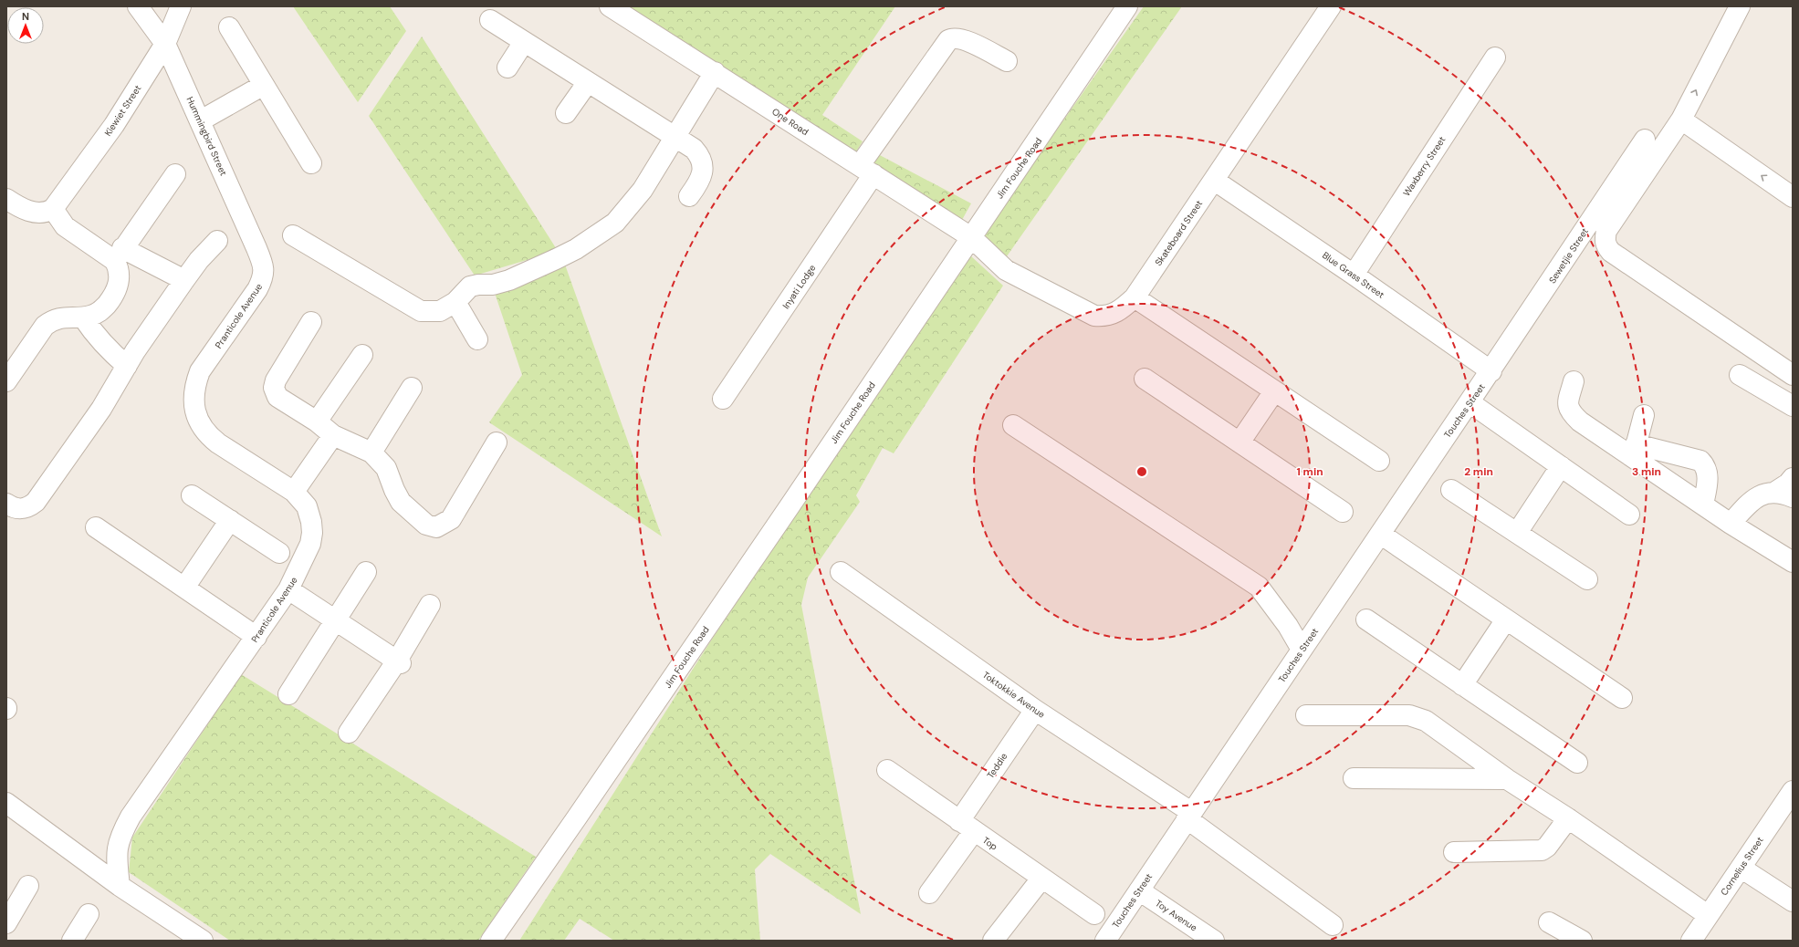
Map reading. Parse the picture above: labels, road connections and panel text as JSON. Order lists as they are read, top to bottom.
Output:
{
  "streets": {
    "street": [
      "Kiewiet Street",
      "One Road",
      "Hummingbird Street",
      "Waxberry Street",
      "Jim Fouche Road",
      "Skateboard Street",
      "Sewetjie Street",
      "Blue Grass Street",
      "Inyati Lodge",
      "Pranticole Avenue",
      "Touches Street",
      "Toktokkie Avenue",
      "Teddie",
      "Top",
      "Cornelius Street",
      "Toy Avenue"
    ]
  },
  "crossings": [
    ["Kiewiet Street", "Hummingbird Street"],
    ["One Road", "Jim Fouche Road"],
    ["One Road", "Skateboard Street"],
    ["One Road", "Inyati Lodge"],
    ["Hummingbird Street", "Pranticole Avenue"],
    ["Waxberry Street", "Blue Grass Street"],
    ["Jim Fouche Road", "Skateboard Street"],
    ["Skateboard Street", "Blue Grass Street"],
    ["Sewetjie Street", "Blue Grass Street"],
    ["Sewetjie Street", "Touches Street"],
    ["Blue Grass Street", "Touches Street"],
    ["Touches Street", "Toktokkie Avenue"],
    ["Touches Street", "Toy Avenue"],
    ["Toktokkie Avenue", "Teddie"],
    ["Teddie", "Top"]
  ],
  "north": "top",
  "rings": ["1 min", "2 min", "3 min"]
}
